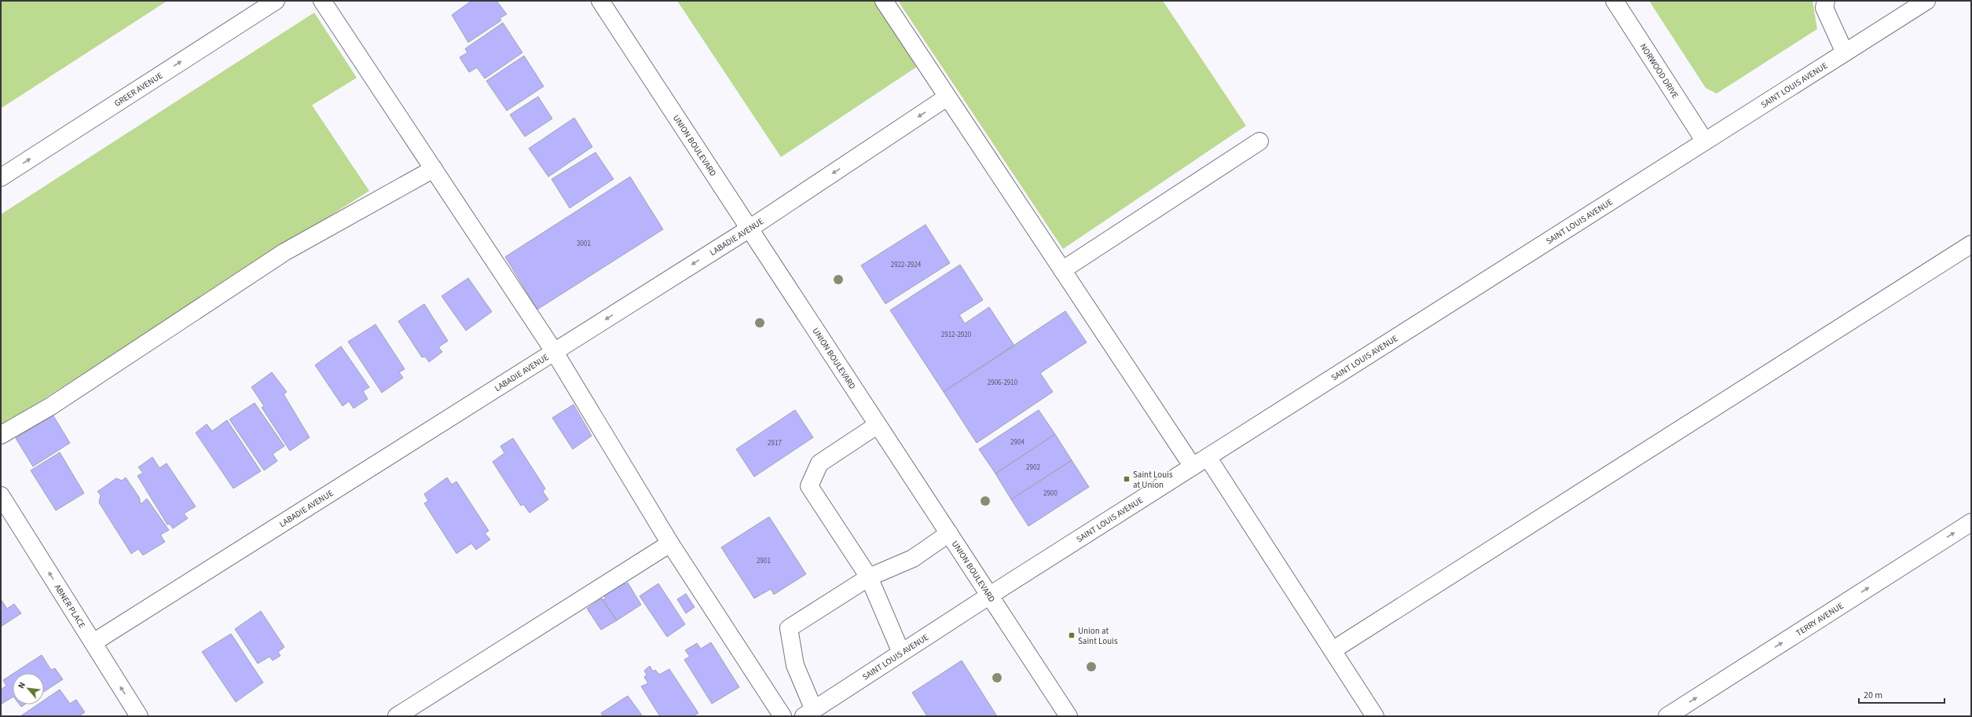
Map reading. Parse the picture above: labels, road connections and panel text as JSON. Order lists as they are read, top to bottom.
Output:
{
  "streets": {
    "street": [
      "NORWOOD DRIVE",
      "SAINT LOUIS AVENUE",
      "GREER AVENUE",
      "UNION BOULEVARD",
      "LABADIE AVENUE",
      "ABNER PLACE",
      "TERRY AVENUE"
    ]
  },
  "crossings": [
    ["NORWOOD DRIVE", "SAINT LOUIS AVENUE"],
    ["SAINT LOUIS AVENUE", "UNION BOULEVARD"],
    ["UNION BOULEVARD", "LABADIE AVENUE"],
    ["LABADIE AVENUE", "ABNER PLACE"]
  ],
  "one_way": [
    "GREER AVENUE",
    "LABADIE AVENUE",
    "ABNER PLACE",
    "TERRY AVENUE"
  ],
  "places": {
    "transit": ["Saint Louis at Union", "Union at Saint Louis"]
  },
  "house_numbers": [
    "3001",
    "2922-2924",
    "2912-2920",
    "2906-2910",
    "2904",
    "2917",
    "2902",
    "2900",
    "2901"
  ],
  "scale_bar": "20 m",
  "north": "top left"
}
